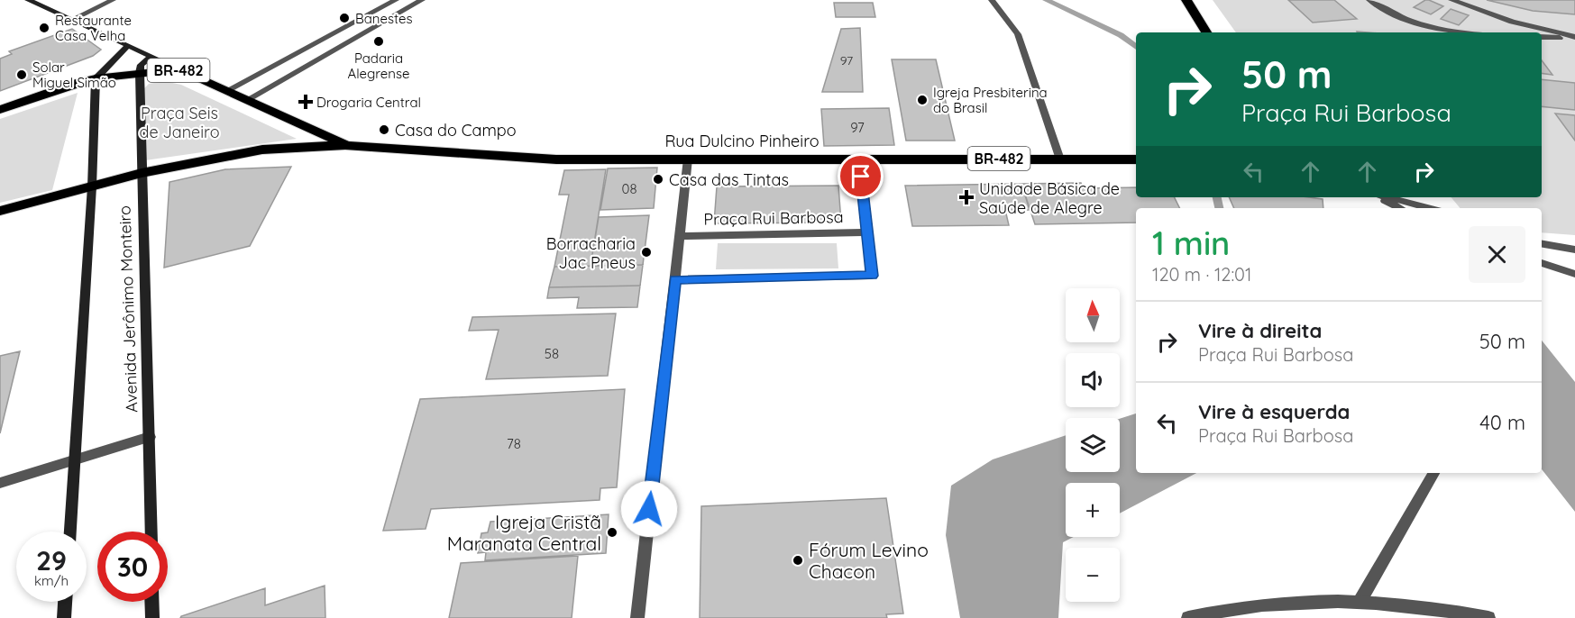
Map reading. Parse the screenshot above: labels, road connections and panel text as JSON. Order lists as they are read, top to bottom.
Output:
{
  "streets": {
    "highway": ["BR-482", "Rua Dulcino Pinheiro"],
    "main road": ["Avenida Jerônimo Monteiro"],
    "street": ["Praça Rui Barbosa"]
  },
  "crossings": [
    ["BR-482", "Rua Dulcino Pinheiro"],
    ["BR-482", "Avenida Jerônimo Monteiro"],
    ["Rua Dulcino Pinheiro", "Praça Rui Barbosa"]
  ],
  "parks": ["Praça Seis de Janeiro"],
  "places": {
    "other": [
      "Banestes",
      "Restaurante Casa Velha",
      "Padaria Alegrense",
      "Solar Miguel Simão",
      "Igreja Presbiterina do Brasil",
      "Casa do Campo",
      "Casa das Tintas",
      "Borracharia Jac Pneus",
      "Igreja Cristã Maranata Central",
      "Fórum Levino Chacon"
    ],
    "health": ["Drogaria Central", "Unidade Básica de Saúde de Alegre"]
  },
  "house_numbers": [
    "97",
    "97",
    "08",
    "58",
    "78"
  ],
  "north": "top",
  "page": {
    "turn": ["50 m", "Praça Rui Barbosa"],
    "heading": ["1 min", "120 m · 12:01"],
    "map_buttons": ["+", "−"],
    "list": [
      {
        "name": "Vire à direita",
        "note": "Praça Rui Barbosa",
        "value": "50 m"
      },
      {
        "name": "Vire à esquerda",
        "note": "Praça Rui Barbosa",
        "value": "40 m"
      }
    ],
    "speed": "29 km/h",
    "limit": "30"
  }
}
